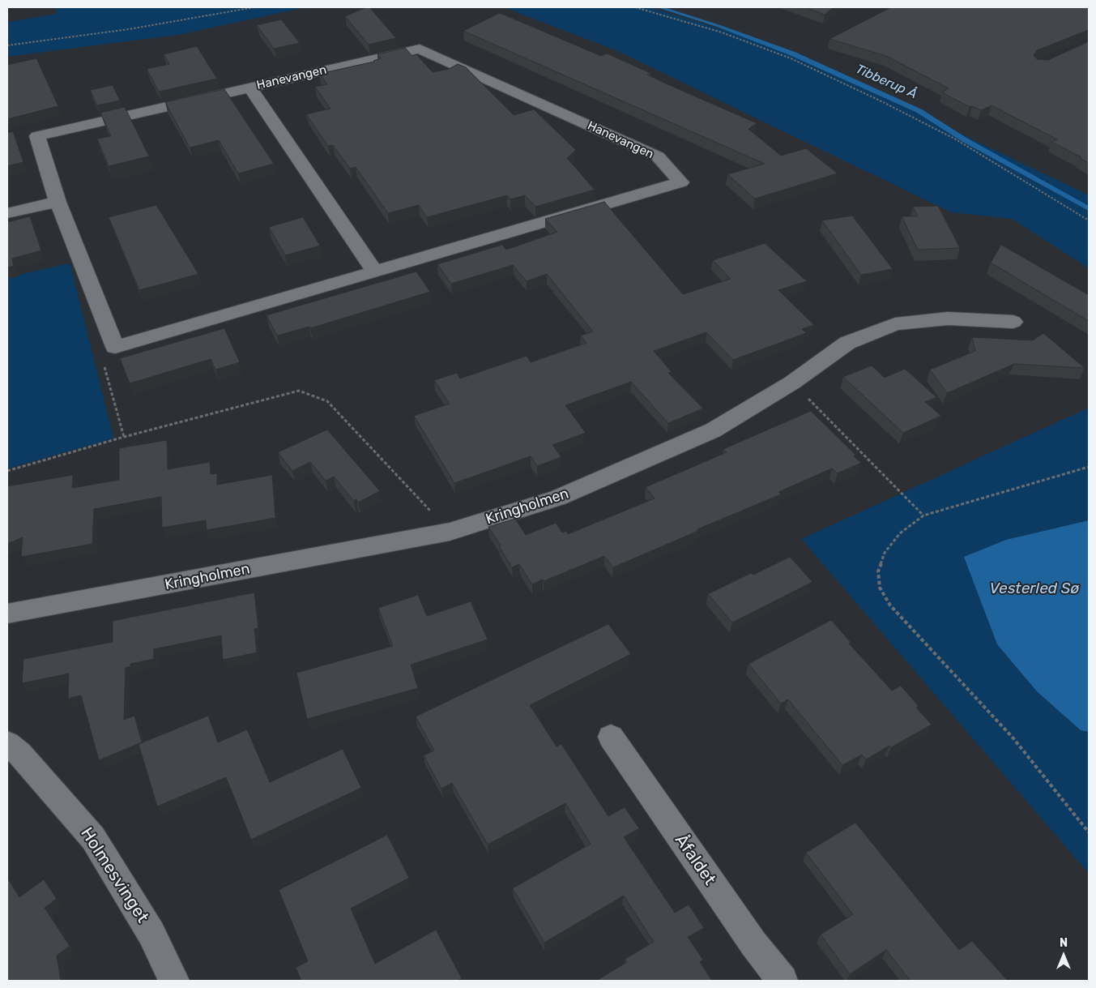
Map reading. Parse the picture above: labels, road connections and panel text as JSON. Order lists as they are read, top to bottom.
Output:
{
  "streets": {
    "street": [
      "Hanevangen",
      "Kringholmen",
      "Åfaldet",
      "Holmesvinget"
    ]
  },
  "water": ["Tibberup Å", "Vesterled Sø"],
  "north": "top"
}
